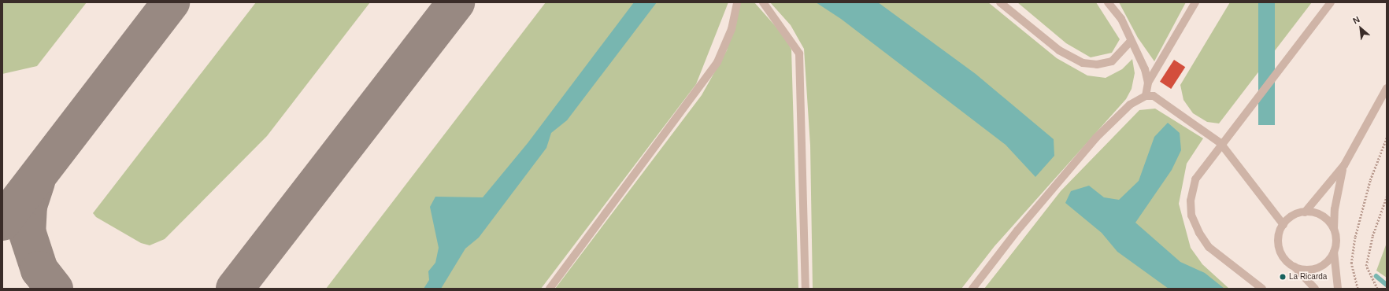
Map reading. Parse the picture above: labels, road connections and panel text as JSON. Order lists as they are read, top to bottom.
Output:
{
  "places": ["La Ricarda"],
  "north": "top left"
}
